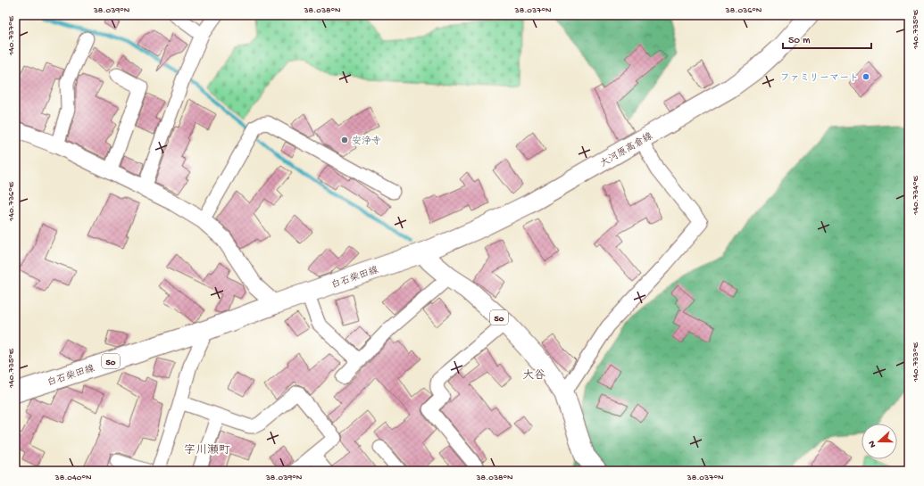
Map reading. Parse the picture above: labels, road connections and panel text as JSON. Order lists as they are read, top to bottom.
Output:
{
  "streets": {
    "main road": ["大河原高倉線", "白石柴田線", "50"]
  },
  "crossings": [
    ["大河原高倉線", "白石柴田線"],
    ["大河原高倉線", "50"],
    ["白石柴田線", "50"]
  ],
  "districts": ["大谷", "字川瀬町"],
  "places": ["ファミリーマート", "安浄寺"],
  "scale_bar": "50 m",
  "north": "left",
  "coordinates": [
    "38.039°N",
    "38.038°N",
    "38.037°N",
    "38.036°N",
    "140.735°E",
    "140.737°E",
    "140.734°E",
    "140.736°E",
    "140.733°E",
    "38.040°N"
  ]
}
